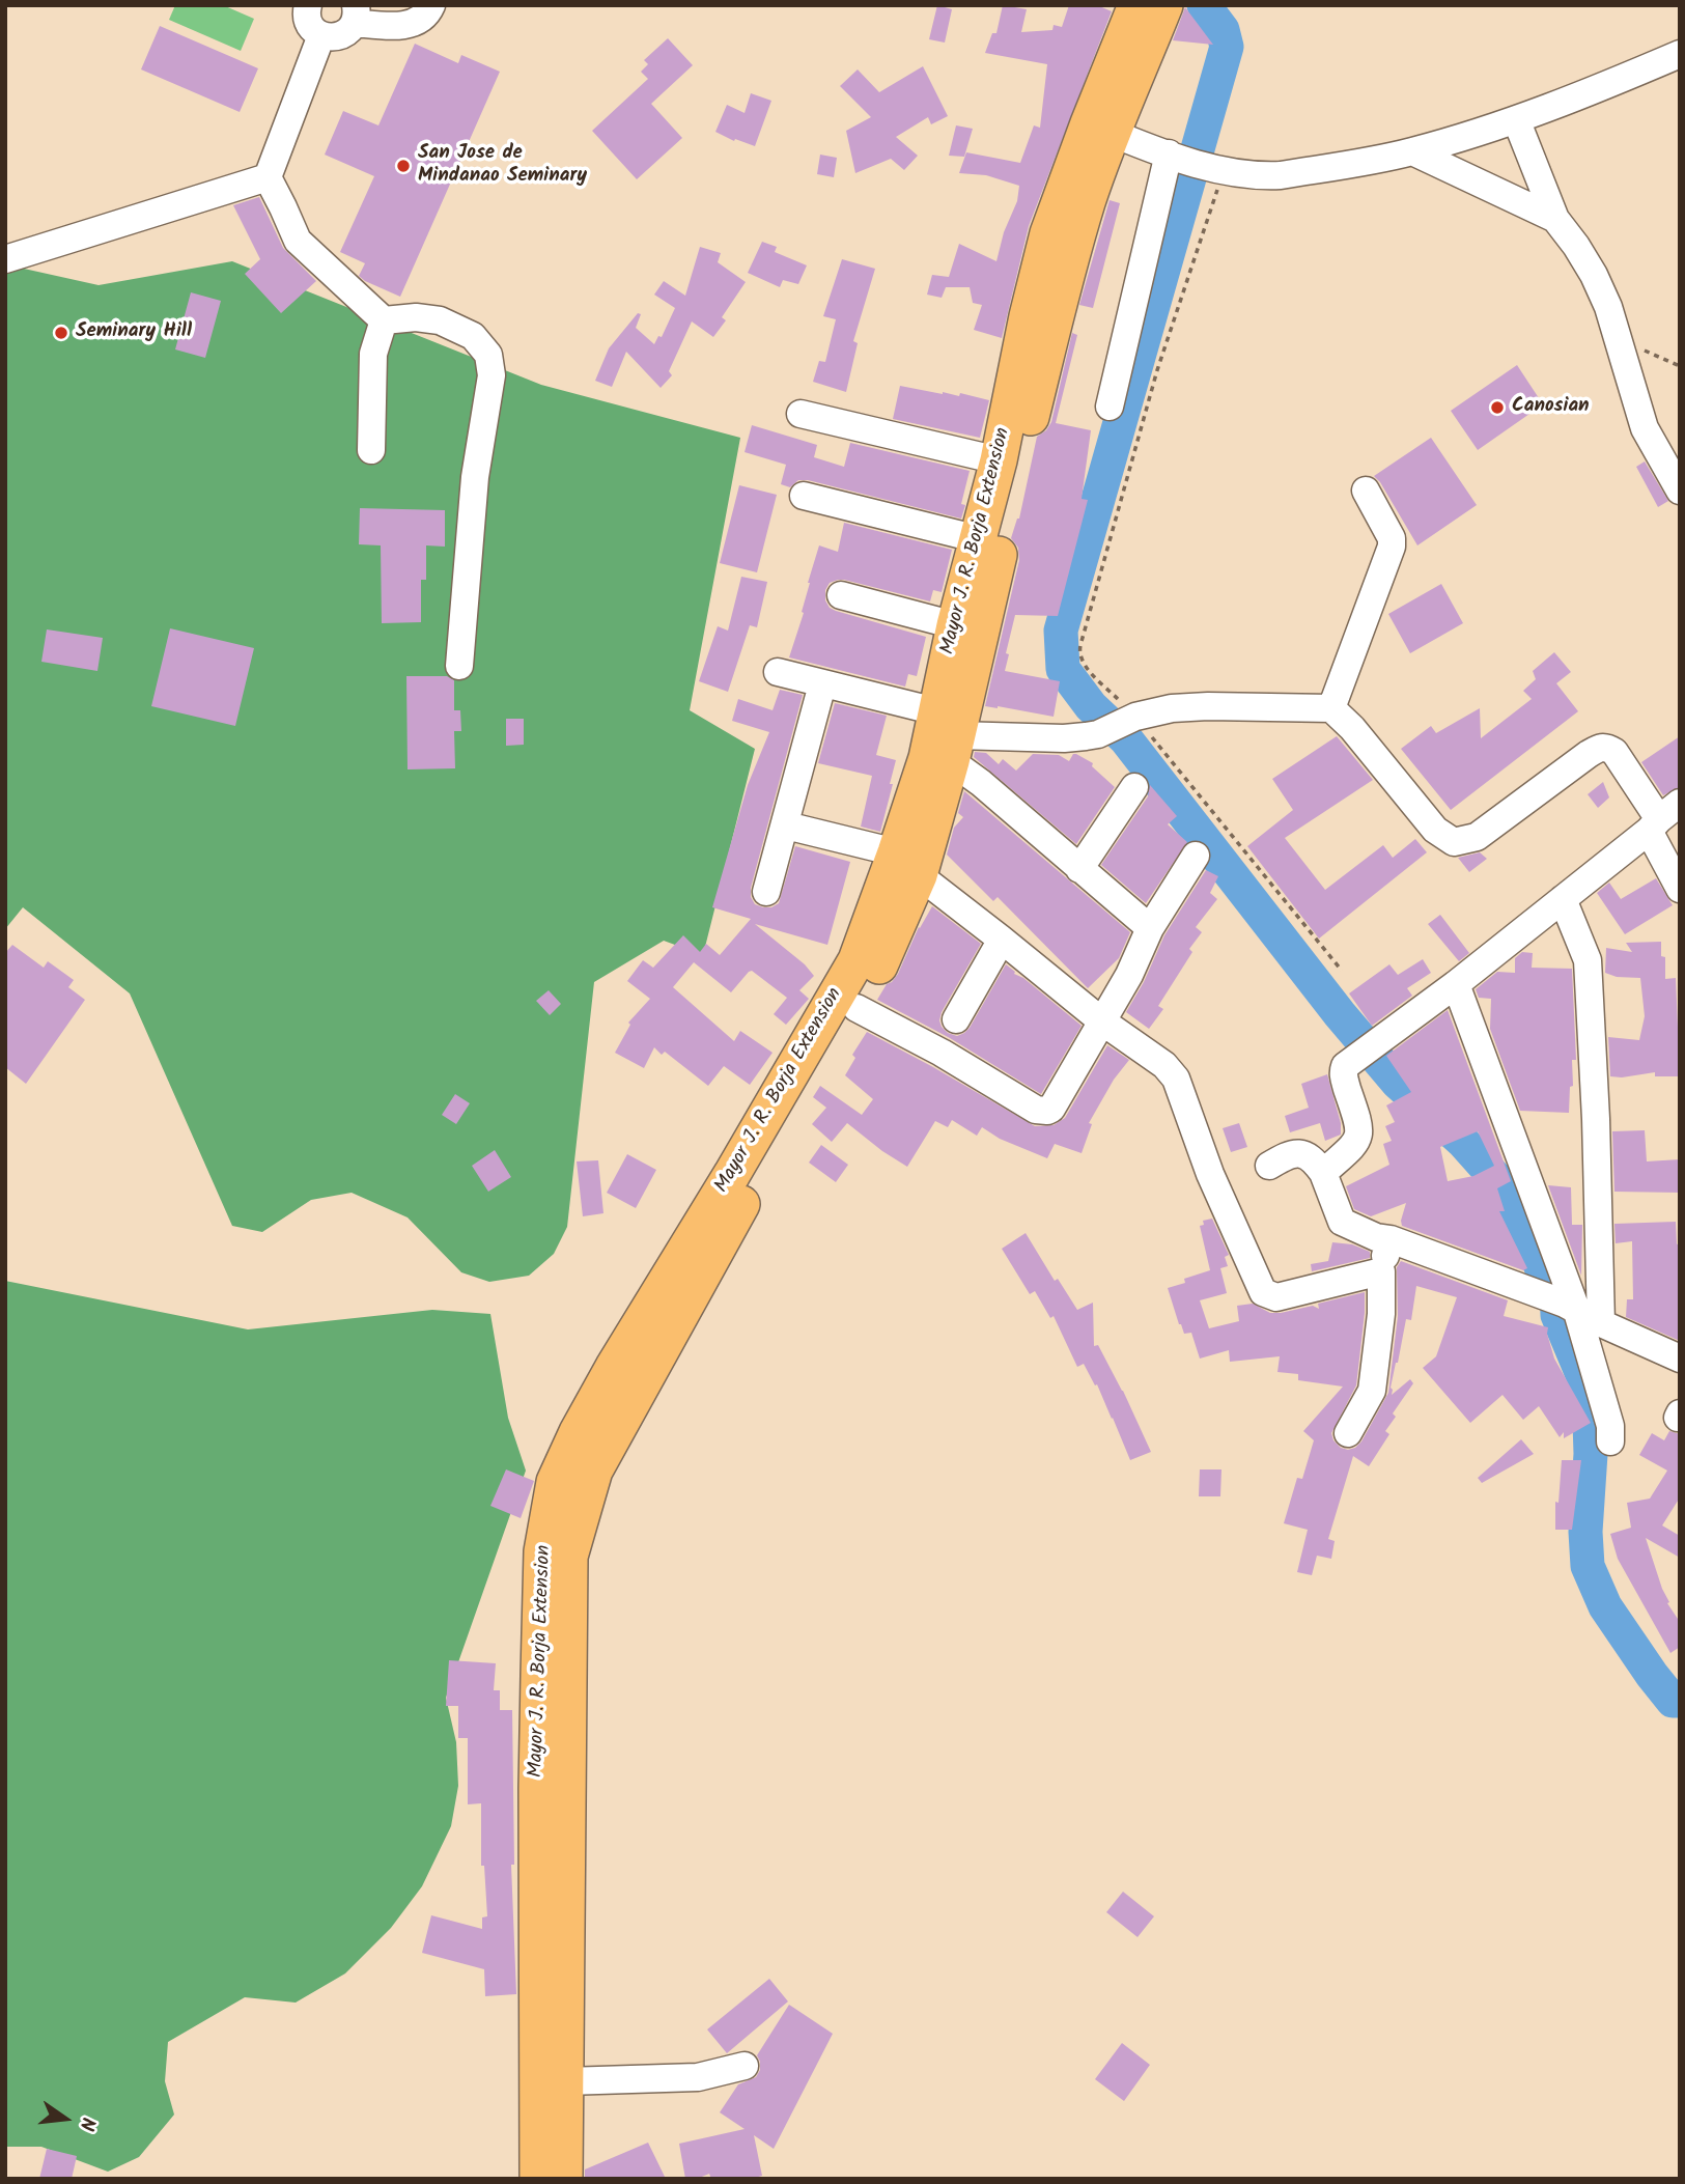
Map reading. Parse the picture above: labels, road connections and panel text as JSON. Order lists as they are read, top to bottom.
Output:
{
  "streets": {
    "main road": ["Mayor J. R. Borja Extension"]
  },
  "places": ["San Jose de Mindanao Seminary", "Seminary Hill", "Canosian"],
  "north": "right"
}
